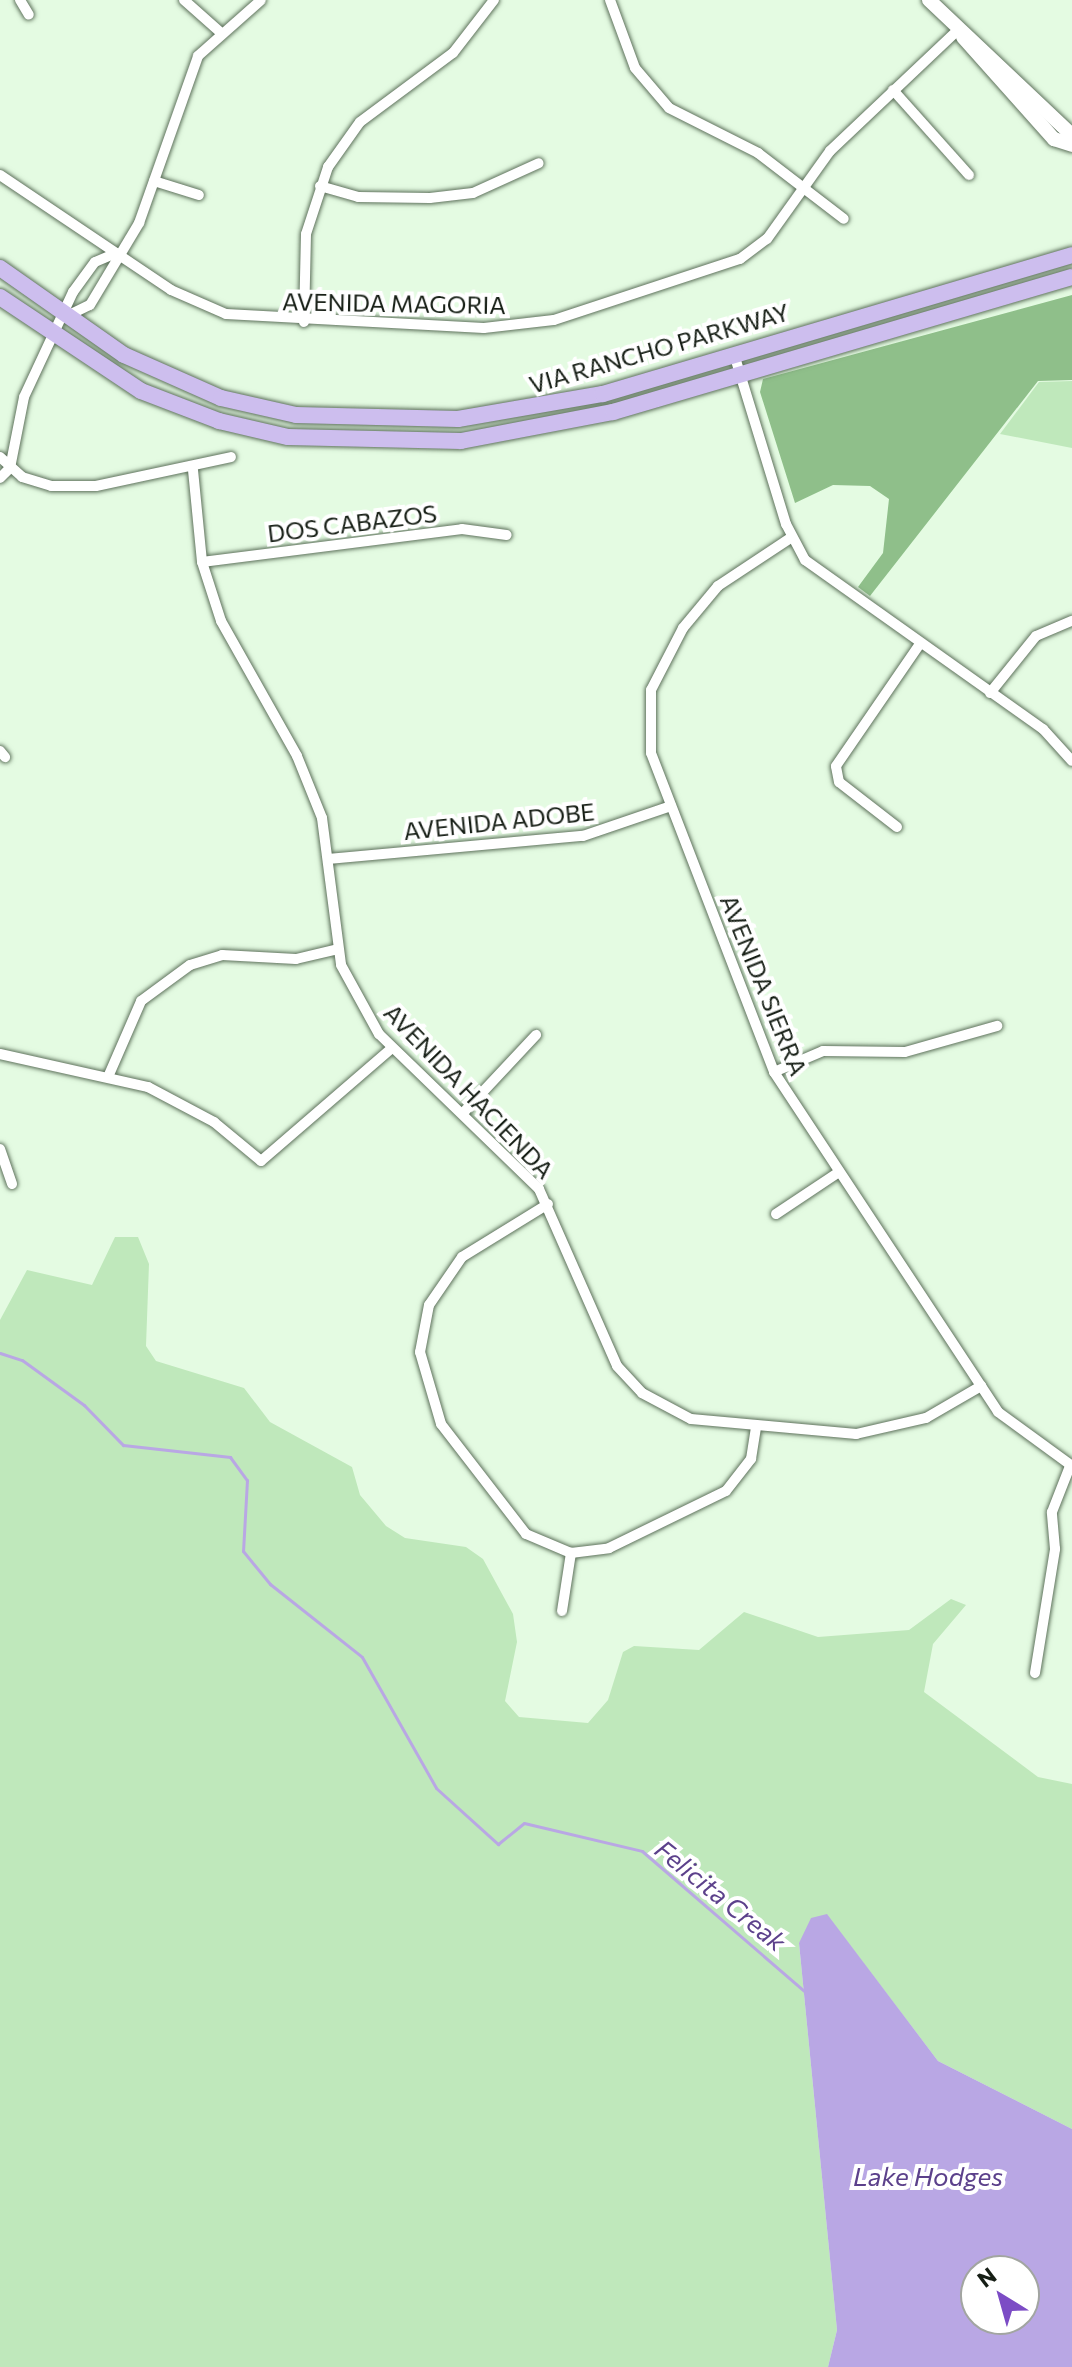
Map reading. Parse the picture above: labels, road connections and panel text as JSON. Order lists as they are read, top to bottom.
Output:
{
  "streets": {
    "main road": ["VIA RANCHO PARKWAY"],
    "street": [
      "AVENIDA MAGORIA",
      "DOS CABAZOS",
      "AVENIDA ADOBE",
      "AVENIDA SIERRA",
      "AVENIDA HACIENDA"
    ]
  },
  "crossings": [
    ["DOS CABAZOS", "AVENIDA HACIENDA"],
    ["AVENIDA ADOBE", "AVENIDA SIERRA"],
    ["AVENIDA ADOBE", "AVENIDA HACIENDA"],
    ["AVENIDA SIERRA", "AVENIDA HACIENDA"]
  ],
  "water": ["Felicita Creak", "Lake Hodges"],
  "north": "top left"
}
